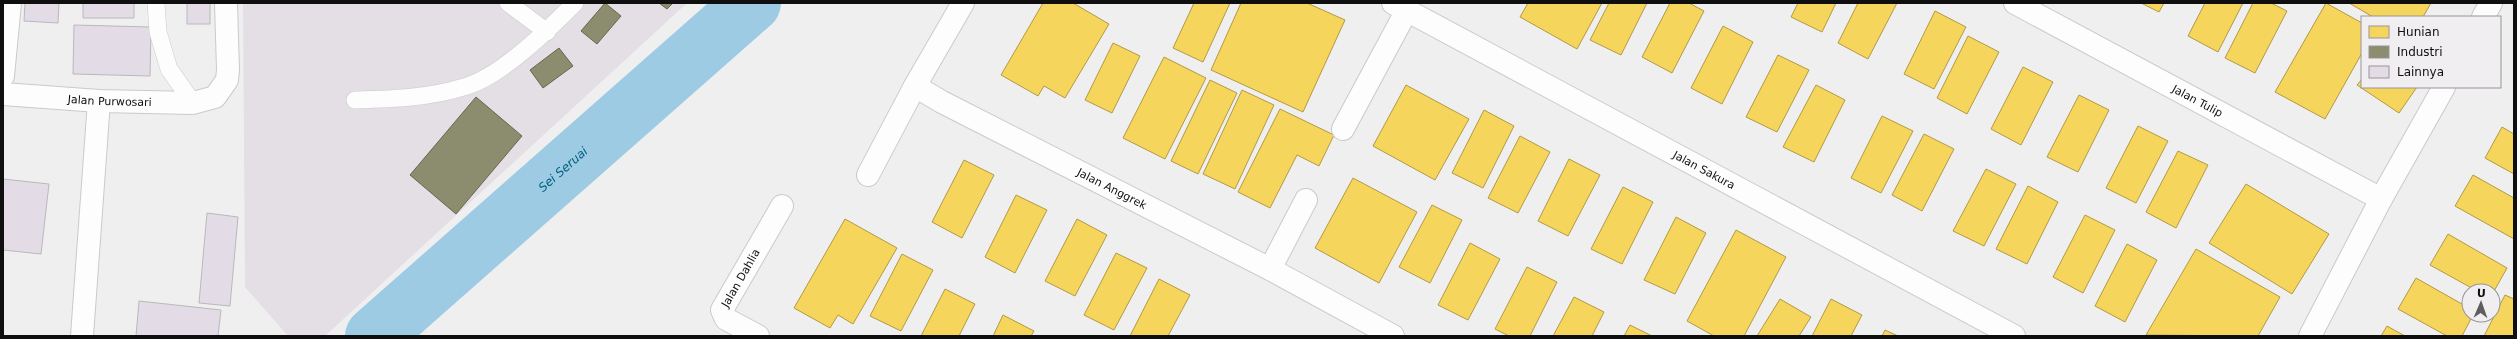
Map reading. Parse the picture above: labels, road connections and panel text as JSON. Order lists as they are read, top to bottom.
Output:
{
  "streets": {
    "street": [
      "Jalan Purwosari",
      "Jalan Tulip",
      "Jalan Sakura",
      "Jalan Anggrek",
      "Jalan Dahlia"
    ]
  },
  "water": ["Sei Seruai"],
  "legend": ["Hunian", "Industri", "Lainnya"],
  "north": "top"
}
